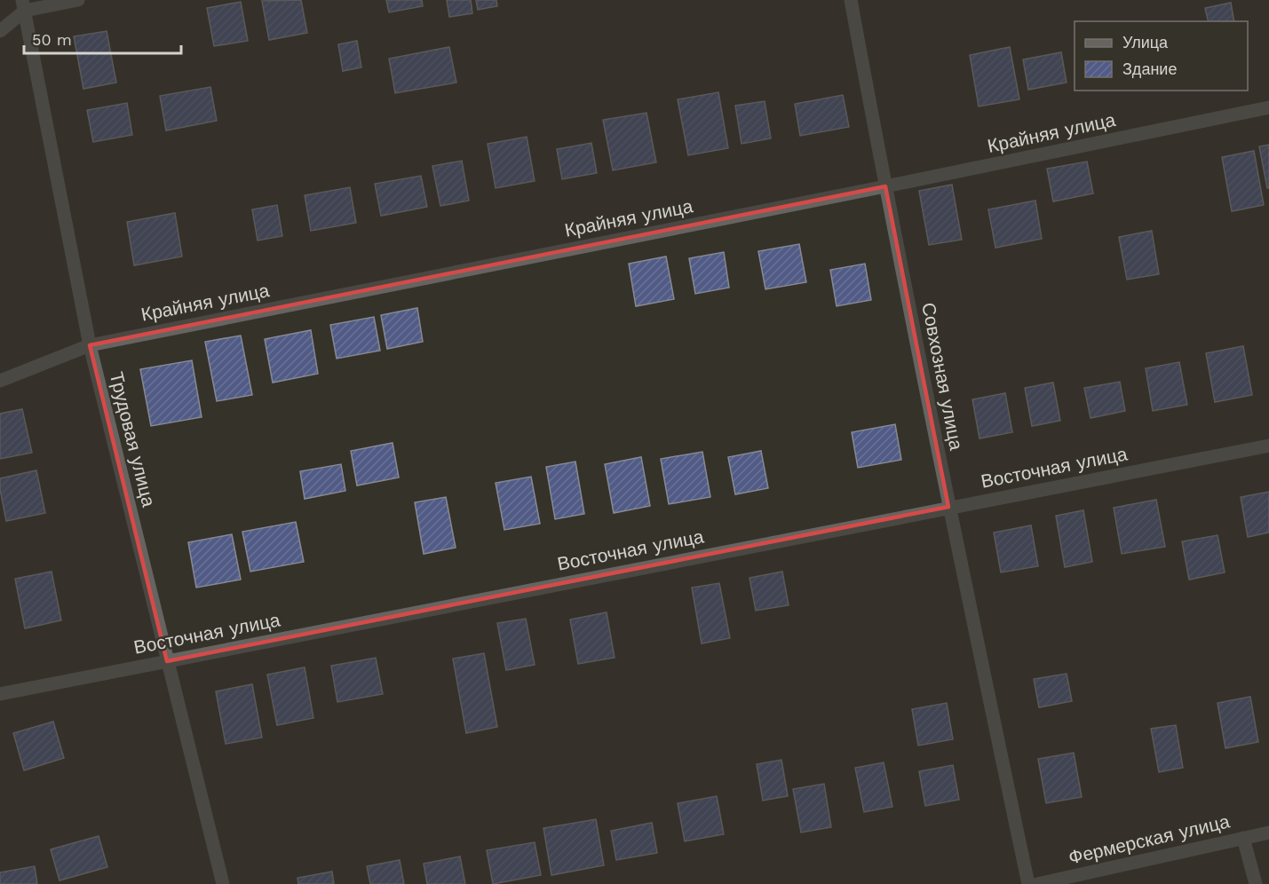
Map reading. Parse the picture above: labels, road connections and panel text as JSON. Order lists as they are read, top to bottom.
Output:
{
  "streets": {
    "street": [
      "Крайняя улица",
      "Совхозная улица",
      "Трудовая улица",
      "Восточная улица",
      "Фермерская улица"
    ]
  },
  "crossings": [
    ["Крайняя улица", "Совхозная улица"],
    ["Крайняя улица", "Трудовая улица"],
    ["Совхозная улица", "Восточная улица"],
    ["Трудовая улица", "Восточная улица"]
  ],
  "legend": ["Улица", "Здание"],
  "scale_bar": "50 m"
}
